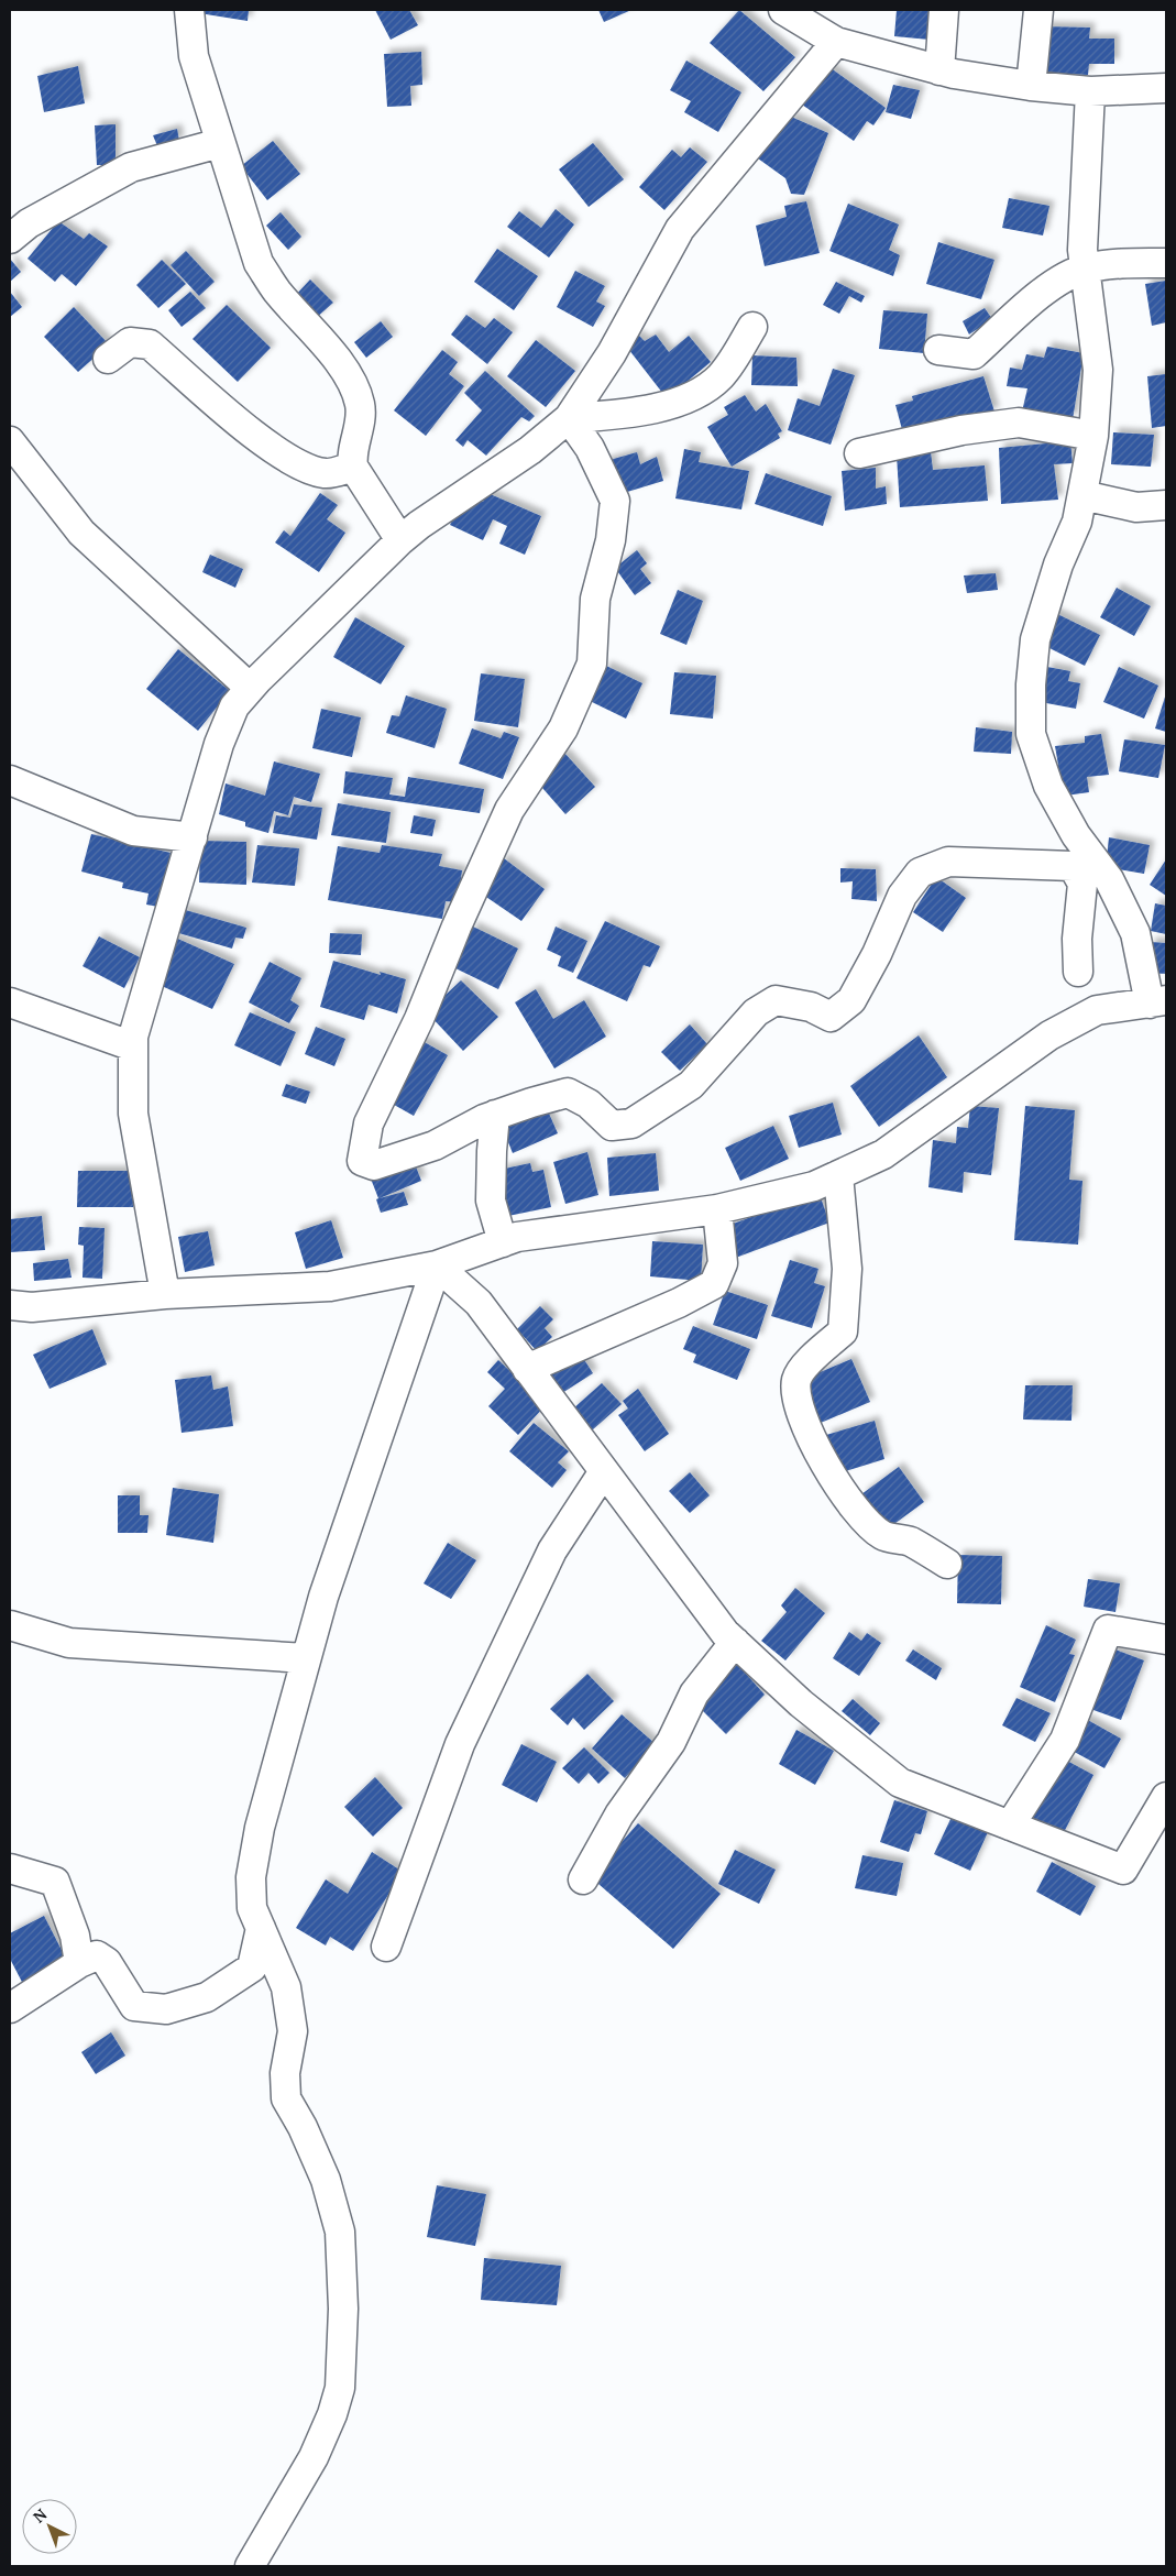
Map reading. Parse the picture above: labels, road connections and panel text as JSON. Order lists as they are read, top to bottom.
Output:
{
  "north": "top left"
}
